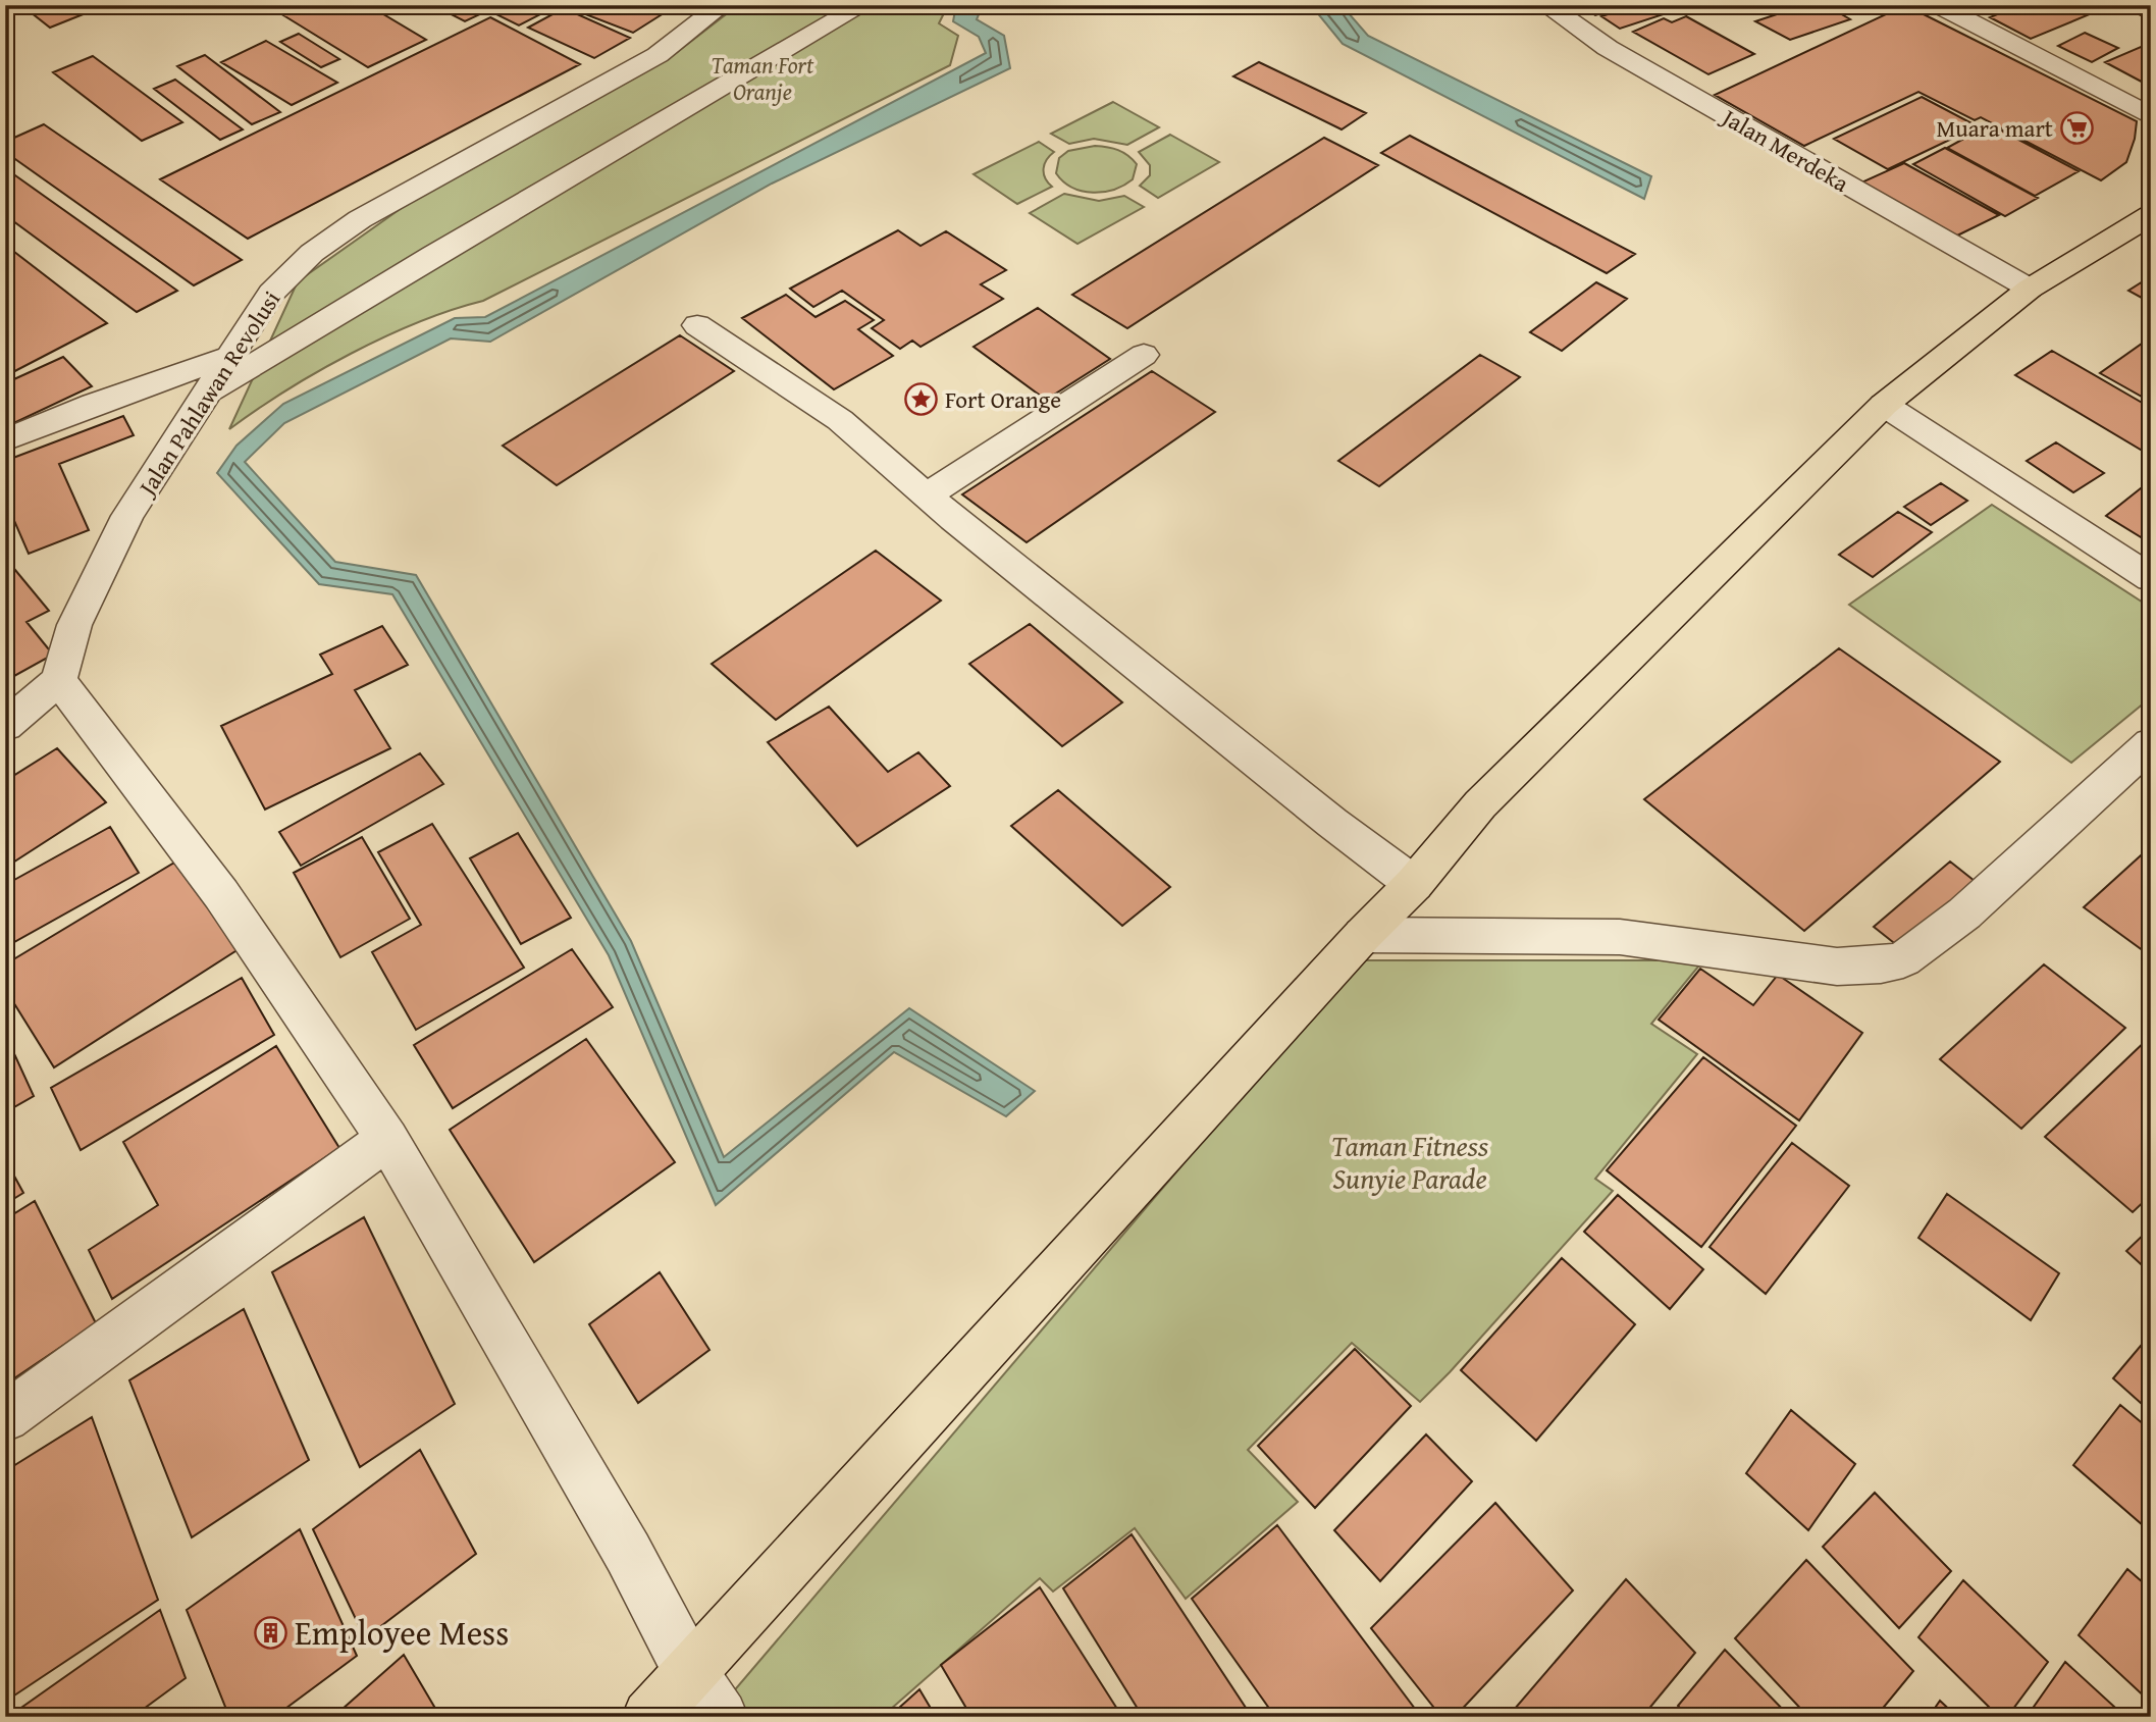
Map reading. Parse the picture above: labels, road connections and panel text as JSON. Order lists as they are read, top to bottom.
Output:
{
  "streets": {
    "street": ["Jalan Merdeka", "Jalan Pahlawan Revolusi"]
  },
  "parks": ["Taman Fort Oranje", "Taman Fitness Sunyie Parade"],
  "places": {
    "supermarket": ["Muara mart"],
    "place": ["Fort Orange"],
    "building": ["Employee Mess"]
  }
}
